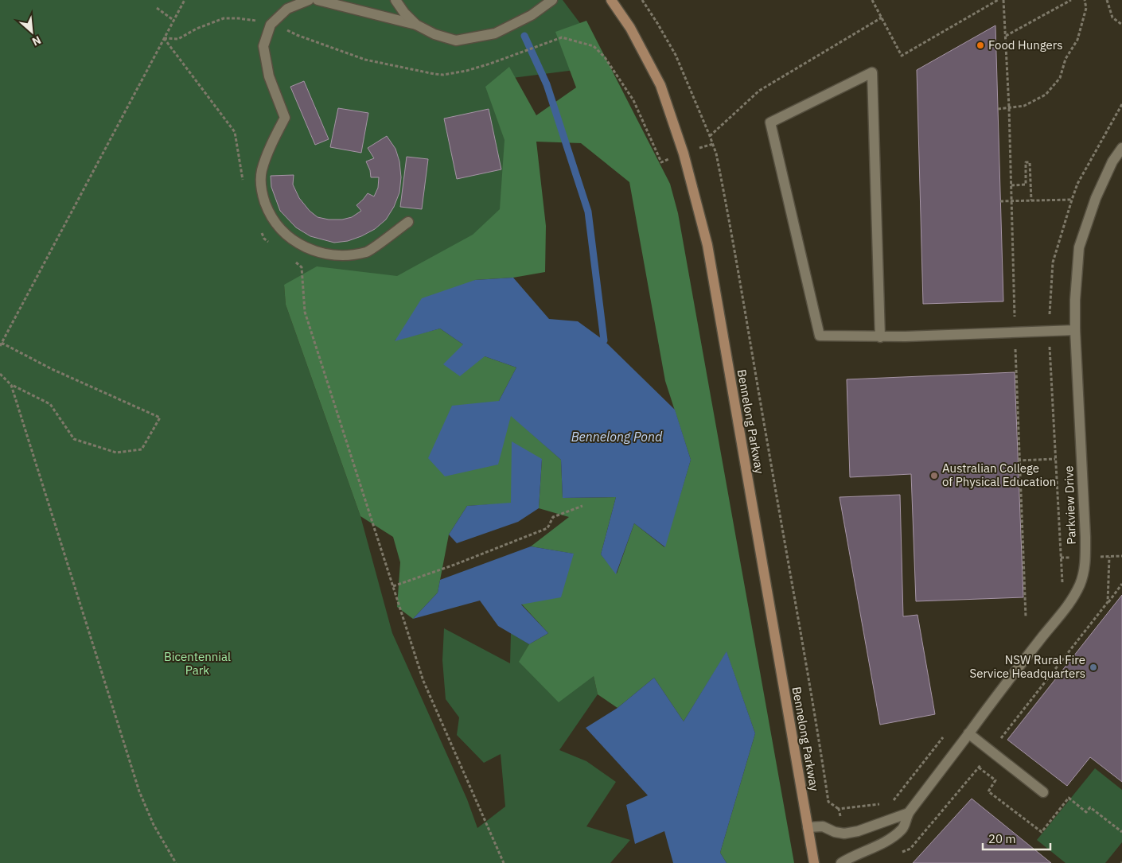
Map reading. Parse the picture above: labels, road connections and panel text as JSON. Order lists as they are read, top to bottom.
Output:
{
  "streets": {
    "street": ["Bennelong Parkway", "Parkview Drive"]
  },
  "water": ["Bennelong Pond"],
  "parks": ["Bicentennial Park"],
  "places": ["Food Hungers", "Australian College of Physical Education", "NSW Rural Fire Service Headquarters"],
  "scale_bar": "20 m",
  "north": "bottom right"
}
